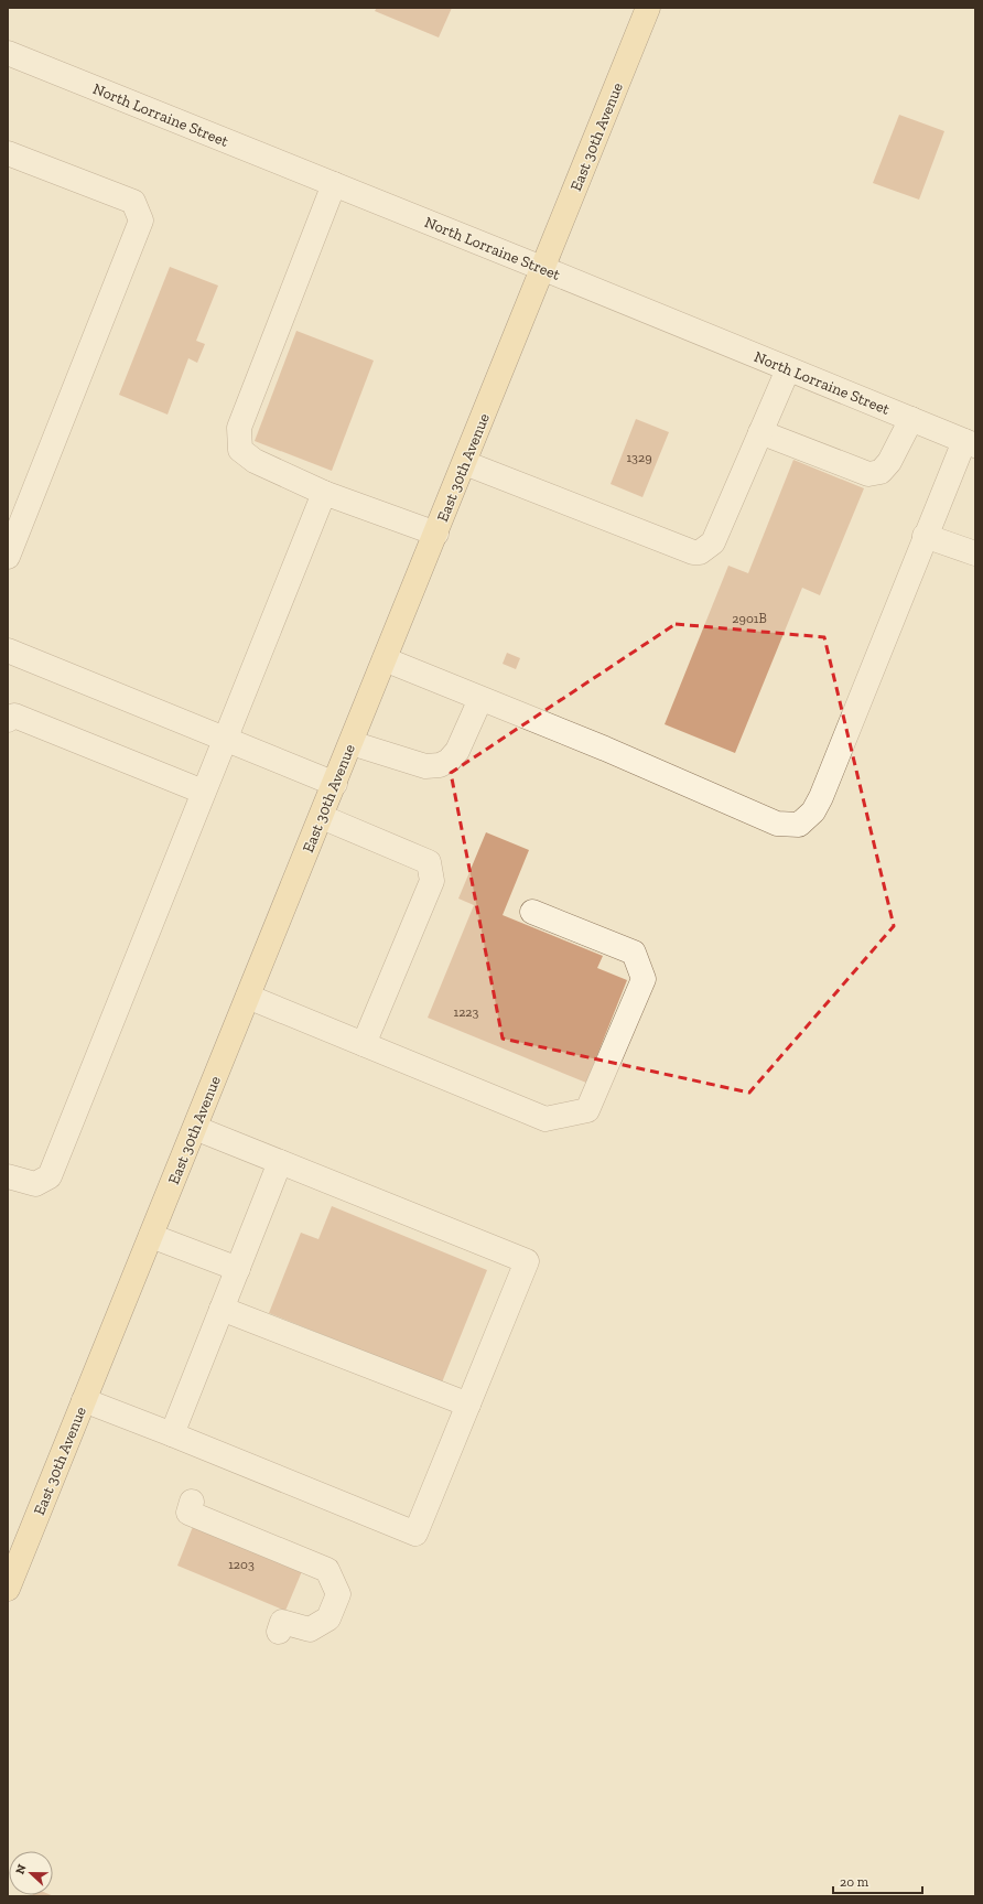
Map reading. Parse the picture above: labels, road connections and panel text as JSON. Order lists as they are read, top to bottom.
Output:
{
  "streets": {
    "main road": ["East 30th Avenue"],
    "street": ["North Lorraine Street"]
  },
  "crossings": [
    ["North Lorraine Street", "East 30th Avenue"]
  ],
  "house_numbers": [
    "1329",
    "2901B",
    "1223",
    "1203"
  ],
  "scale_bar": "20 m",
  "north": "left"
}
